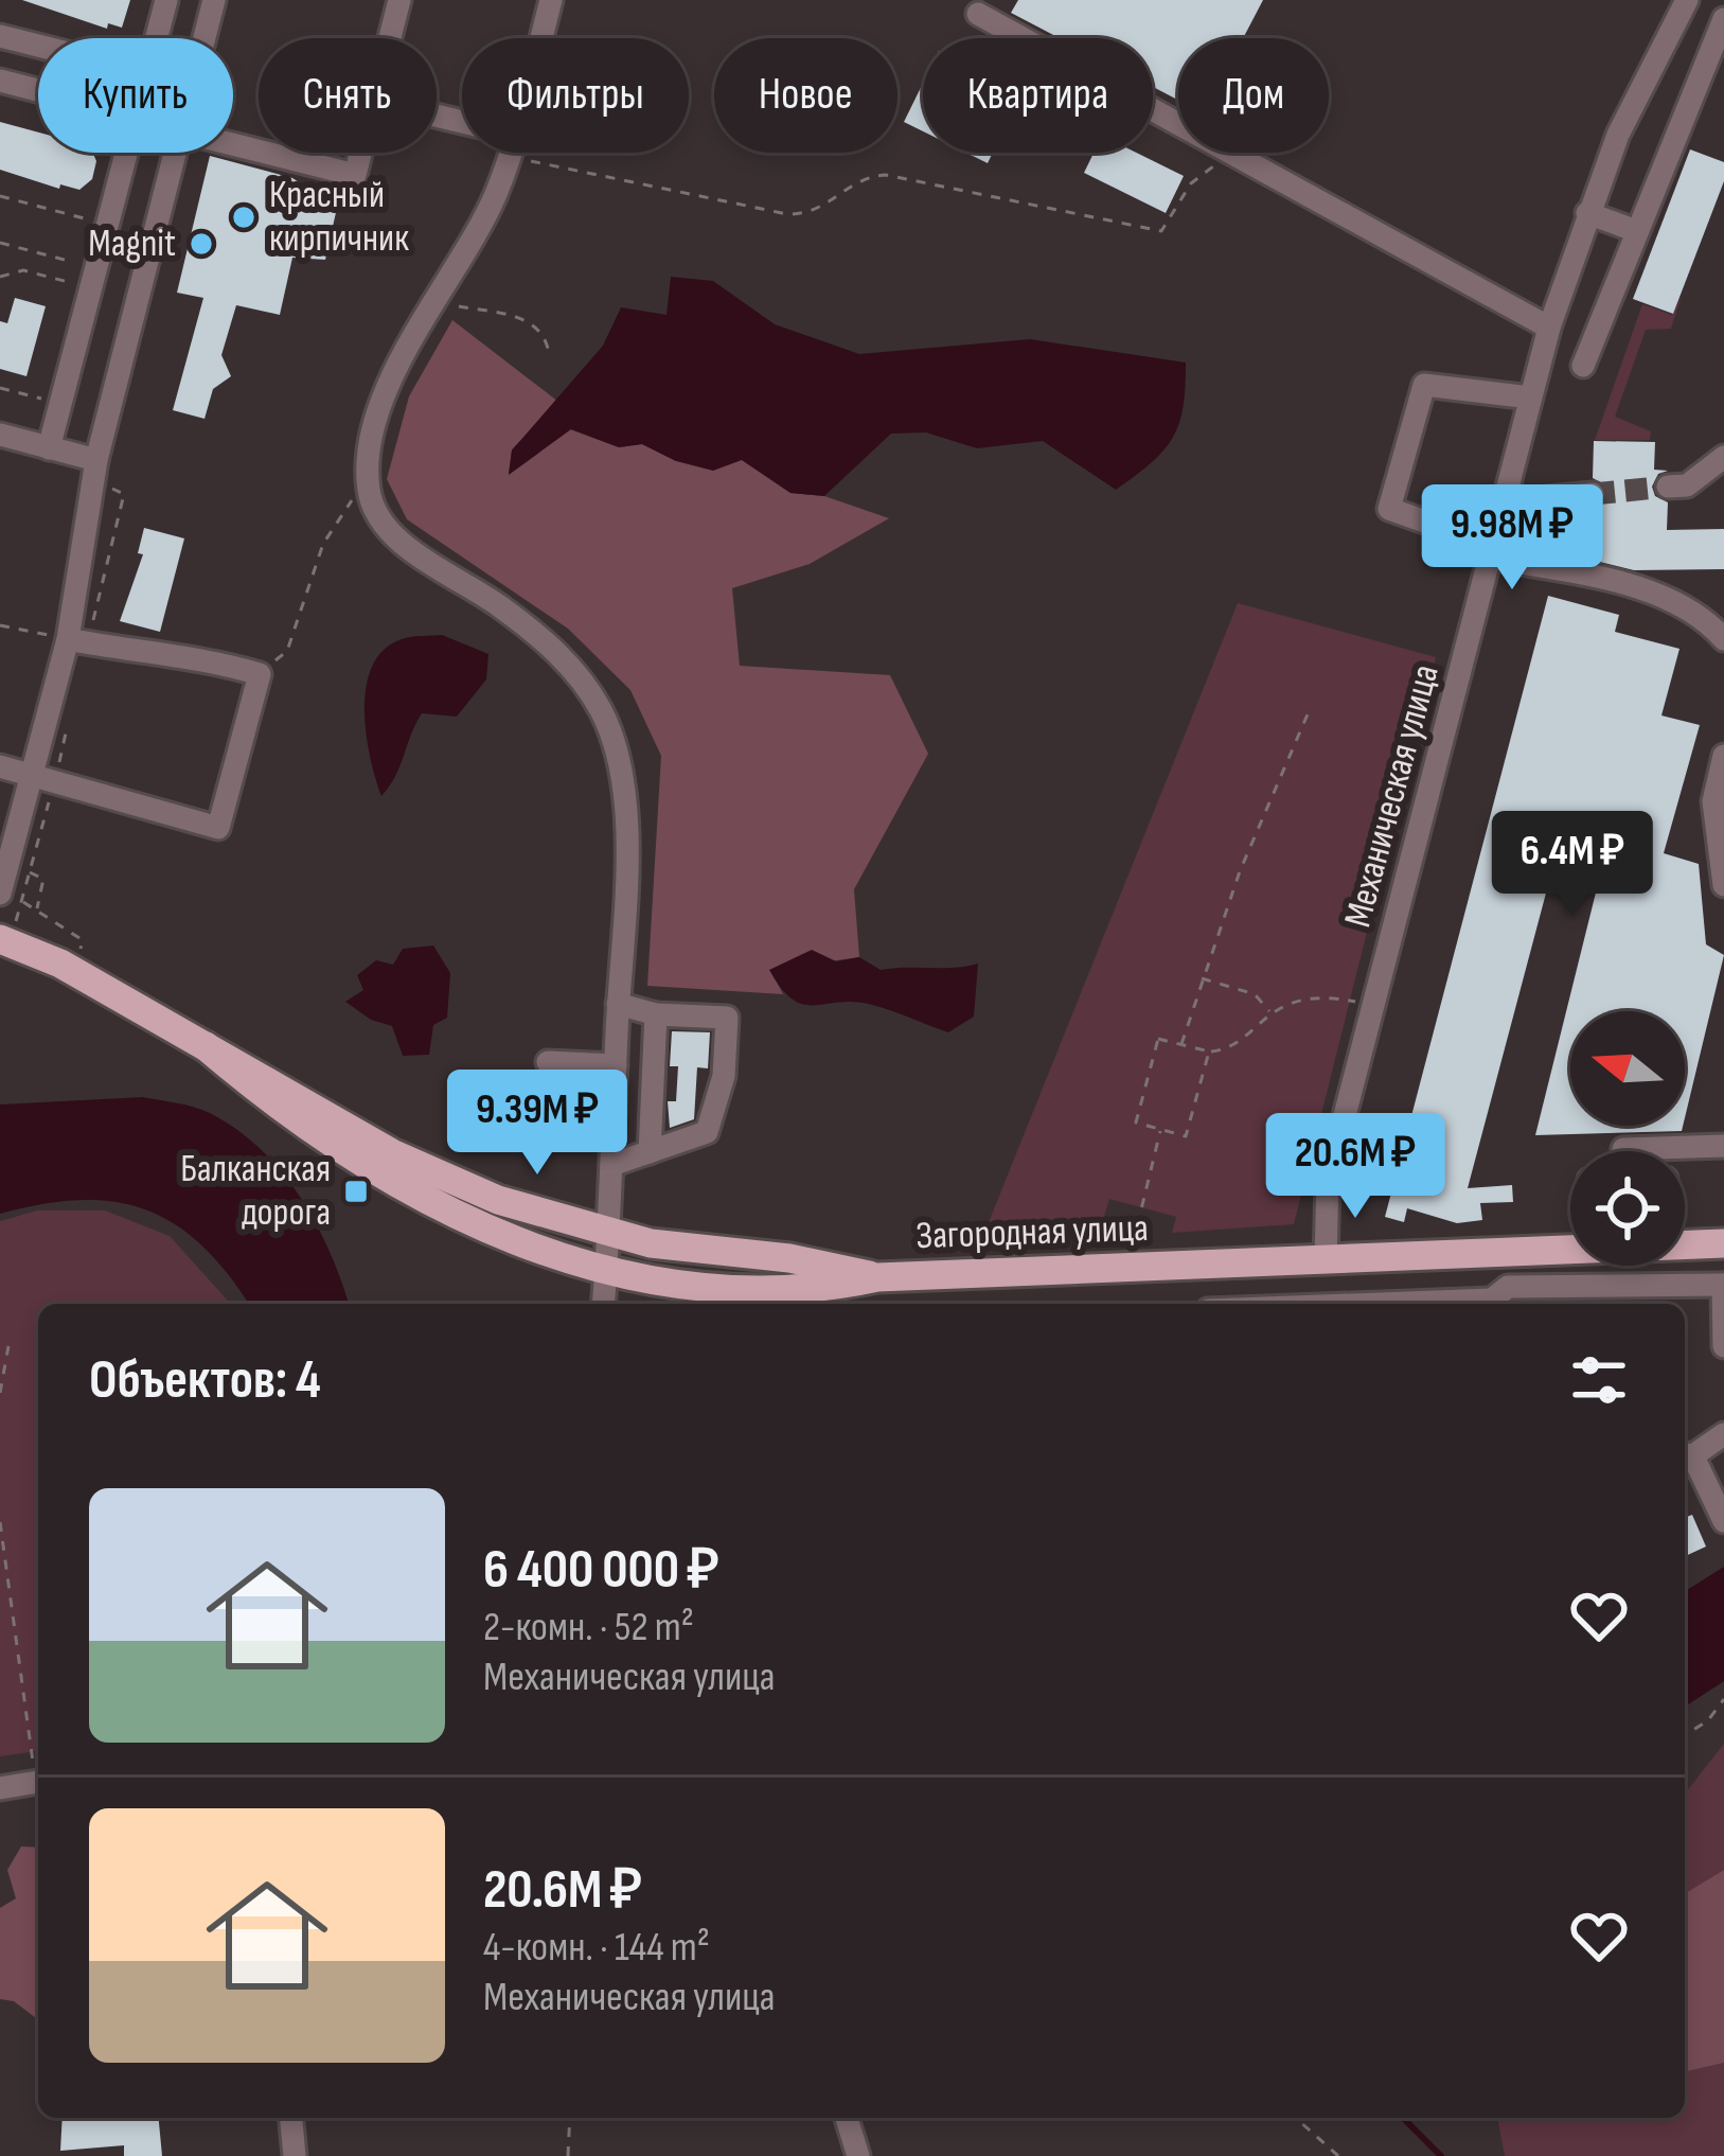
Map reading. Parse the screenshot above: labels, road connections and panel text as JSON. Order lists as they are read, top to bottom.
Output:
{
  "streets": {
    "main road": ["Загородная улица"],
    "street": ["Механическая улица"]
  },
  "crossings": [
    ["Механическая улица", "Загородная улица"]
  ],
  "places": {
    "other": ["Красный кирпичник", "Magnit"],
    "transit": ["Балканская дорога"]
  },
  "north": "left",
  "page": {
    "chip": [
      "Купить",
      "Снять",
      "Фильтры",
      "Новое",
      "Квартира",
      "Дом"
    ],
    "price": [
      "9.98M ₽",
      "6.4M ₽",
      "9.39M ₽",
      "20.6M ₽"
    ],
    "heading": "Объектов: 4",
    "list": [
      {
        "name": "6 400 000 ₽",
        "note": "2-комн. · 52 m² · Механическая улица"
      },
      {
        "name": "20.6M ₽",
        "note": "4-комн. · 144 m² · Механическая улица"
      }
    ]
  }
}
